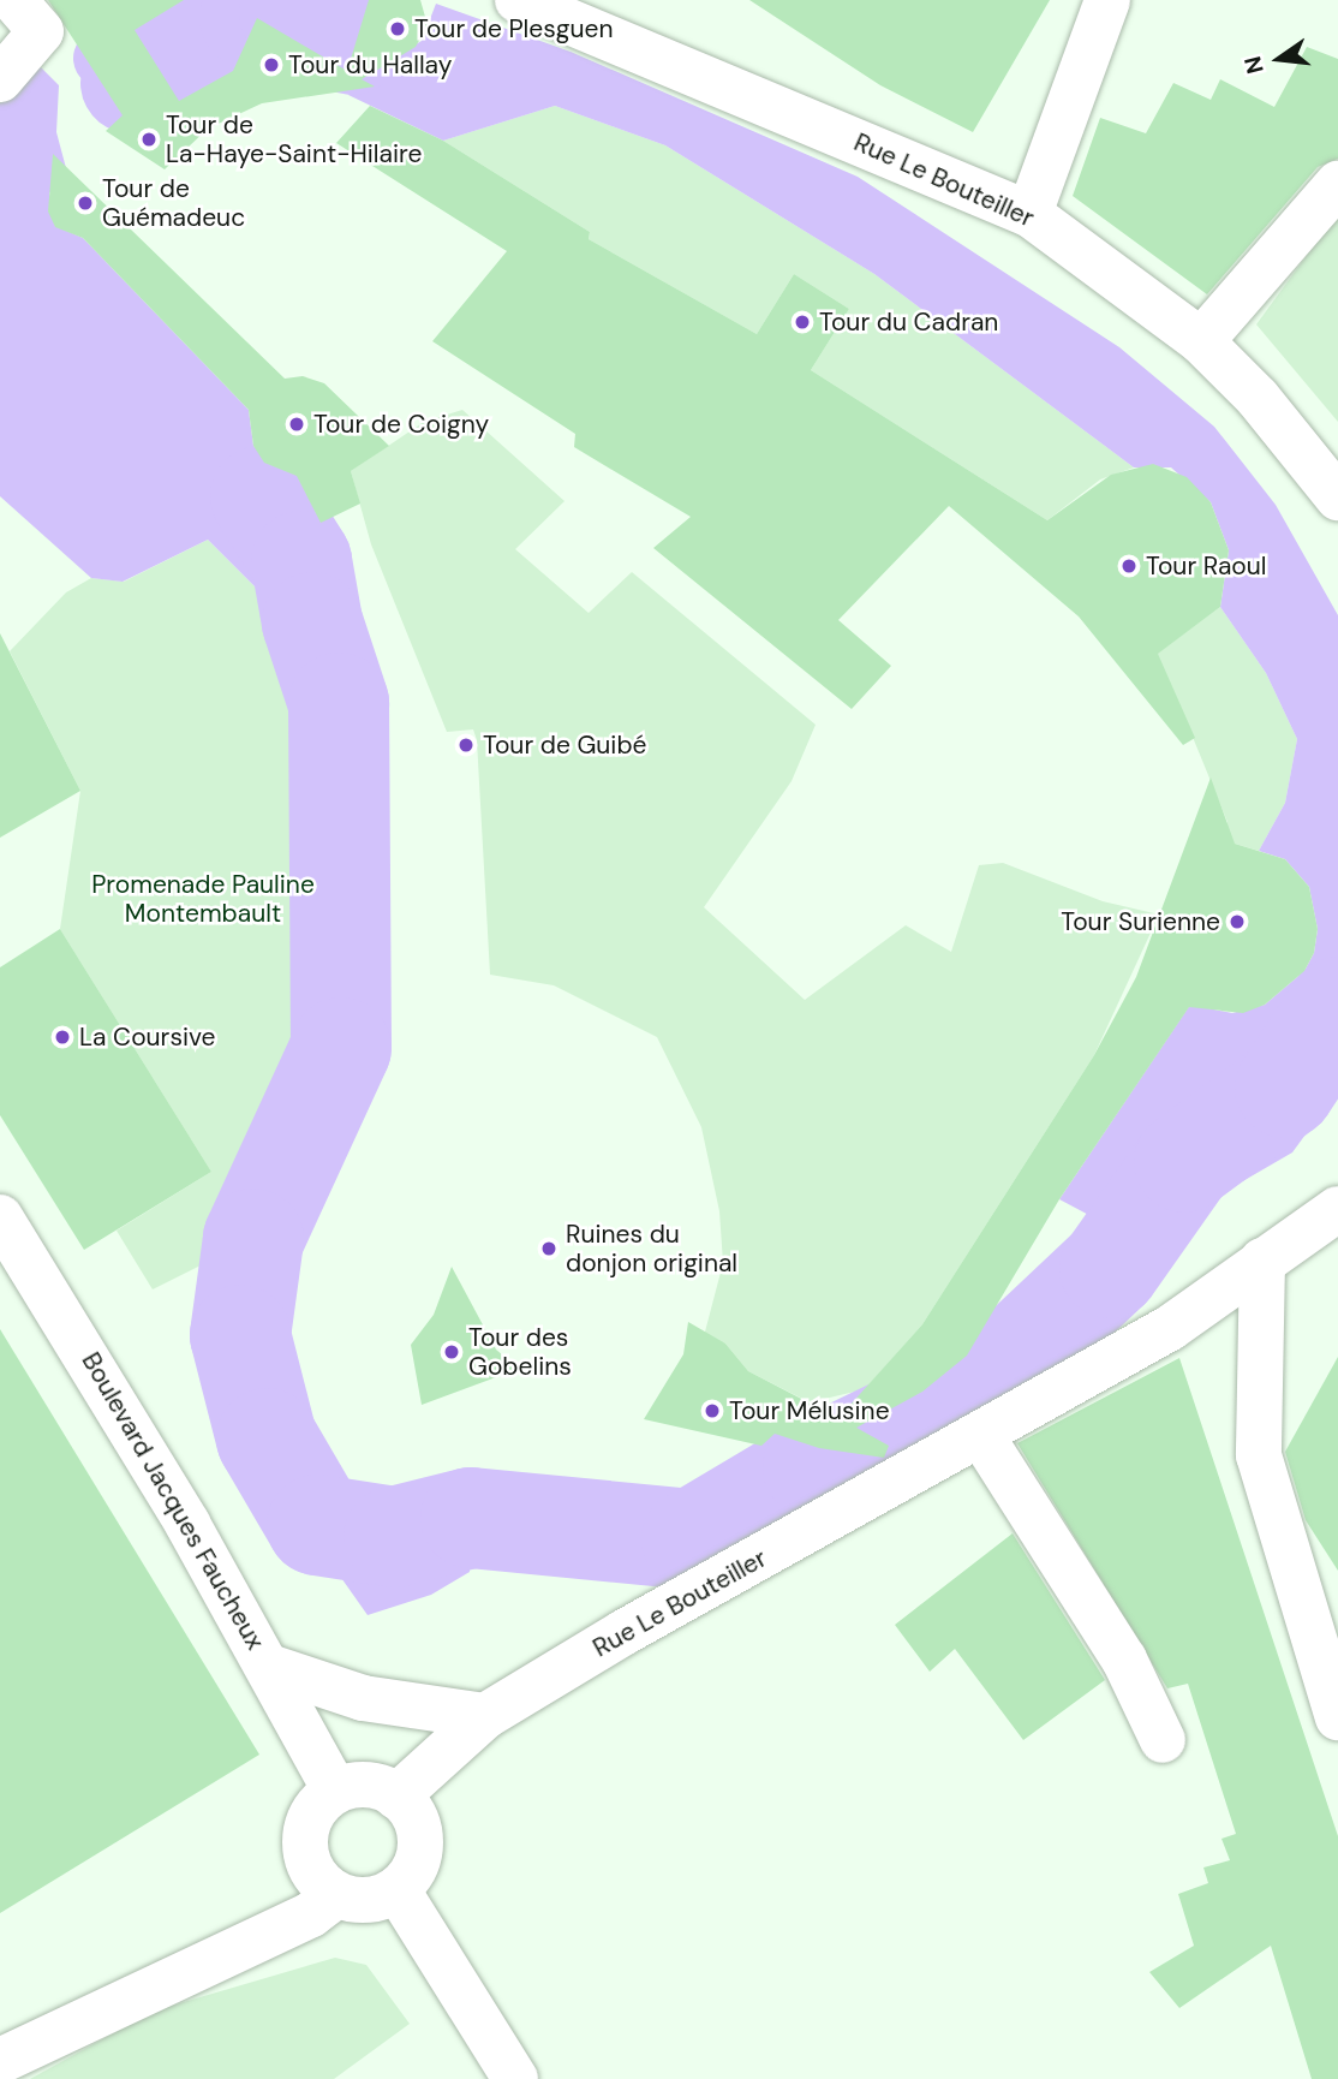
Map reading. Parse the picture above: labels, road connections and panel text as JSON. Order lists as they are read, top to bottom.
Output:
{
  "streets": {
    "street": ["Rue Le Bouteiller", "Boulevard Jacques Faucheux"]
  },
  "crossings": [
    ["Rue Le Bouteiller", "Boulevard Jacques Faucheux"]
  ],
  "parks": ["Promenade Pauline Montembault"],
  "places": [
    "Tour de Plesguen",
    "Tour du Hallay",
    "Tour de La-Haye-Saint-Hilaire",
    "Tour de Guémadeuc",
    "Tour du Cadran",
    "Tour de Coigny",
    "Tour Raoul",
    "Tour de Guibé",
    "Tour Surienne",
    "La Coursive",
    "Ruines du donjon original",
    "Tour des Gobelins",
    "Tour Mélusine"
  ],
  "north": "left"
}
